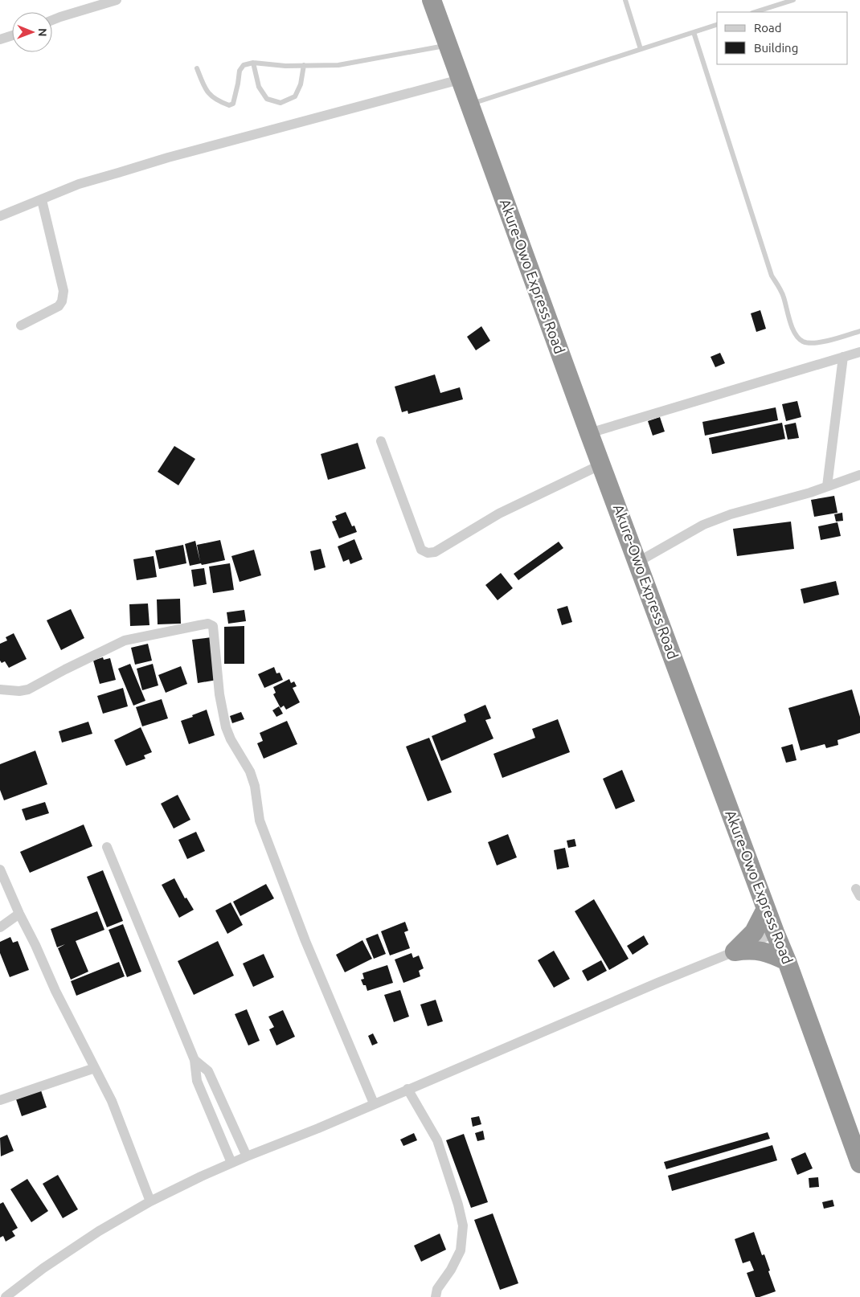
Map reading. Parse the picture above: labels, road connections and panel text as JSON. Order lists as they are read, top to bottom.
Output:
{
  "streets": {
    "highway": ["Akure-Owo Express Road"]
  },
  "legend": ["Road", "Building"],
  "north": "right"
}
